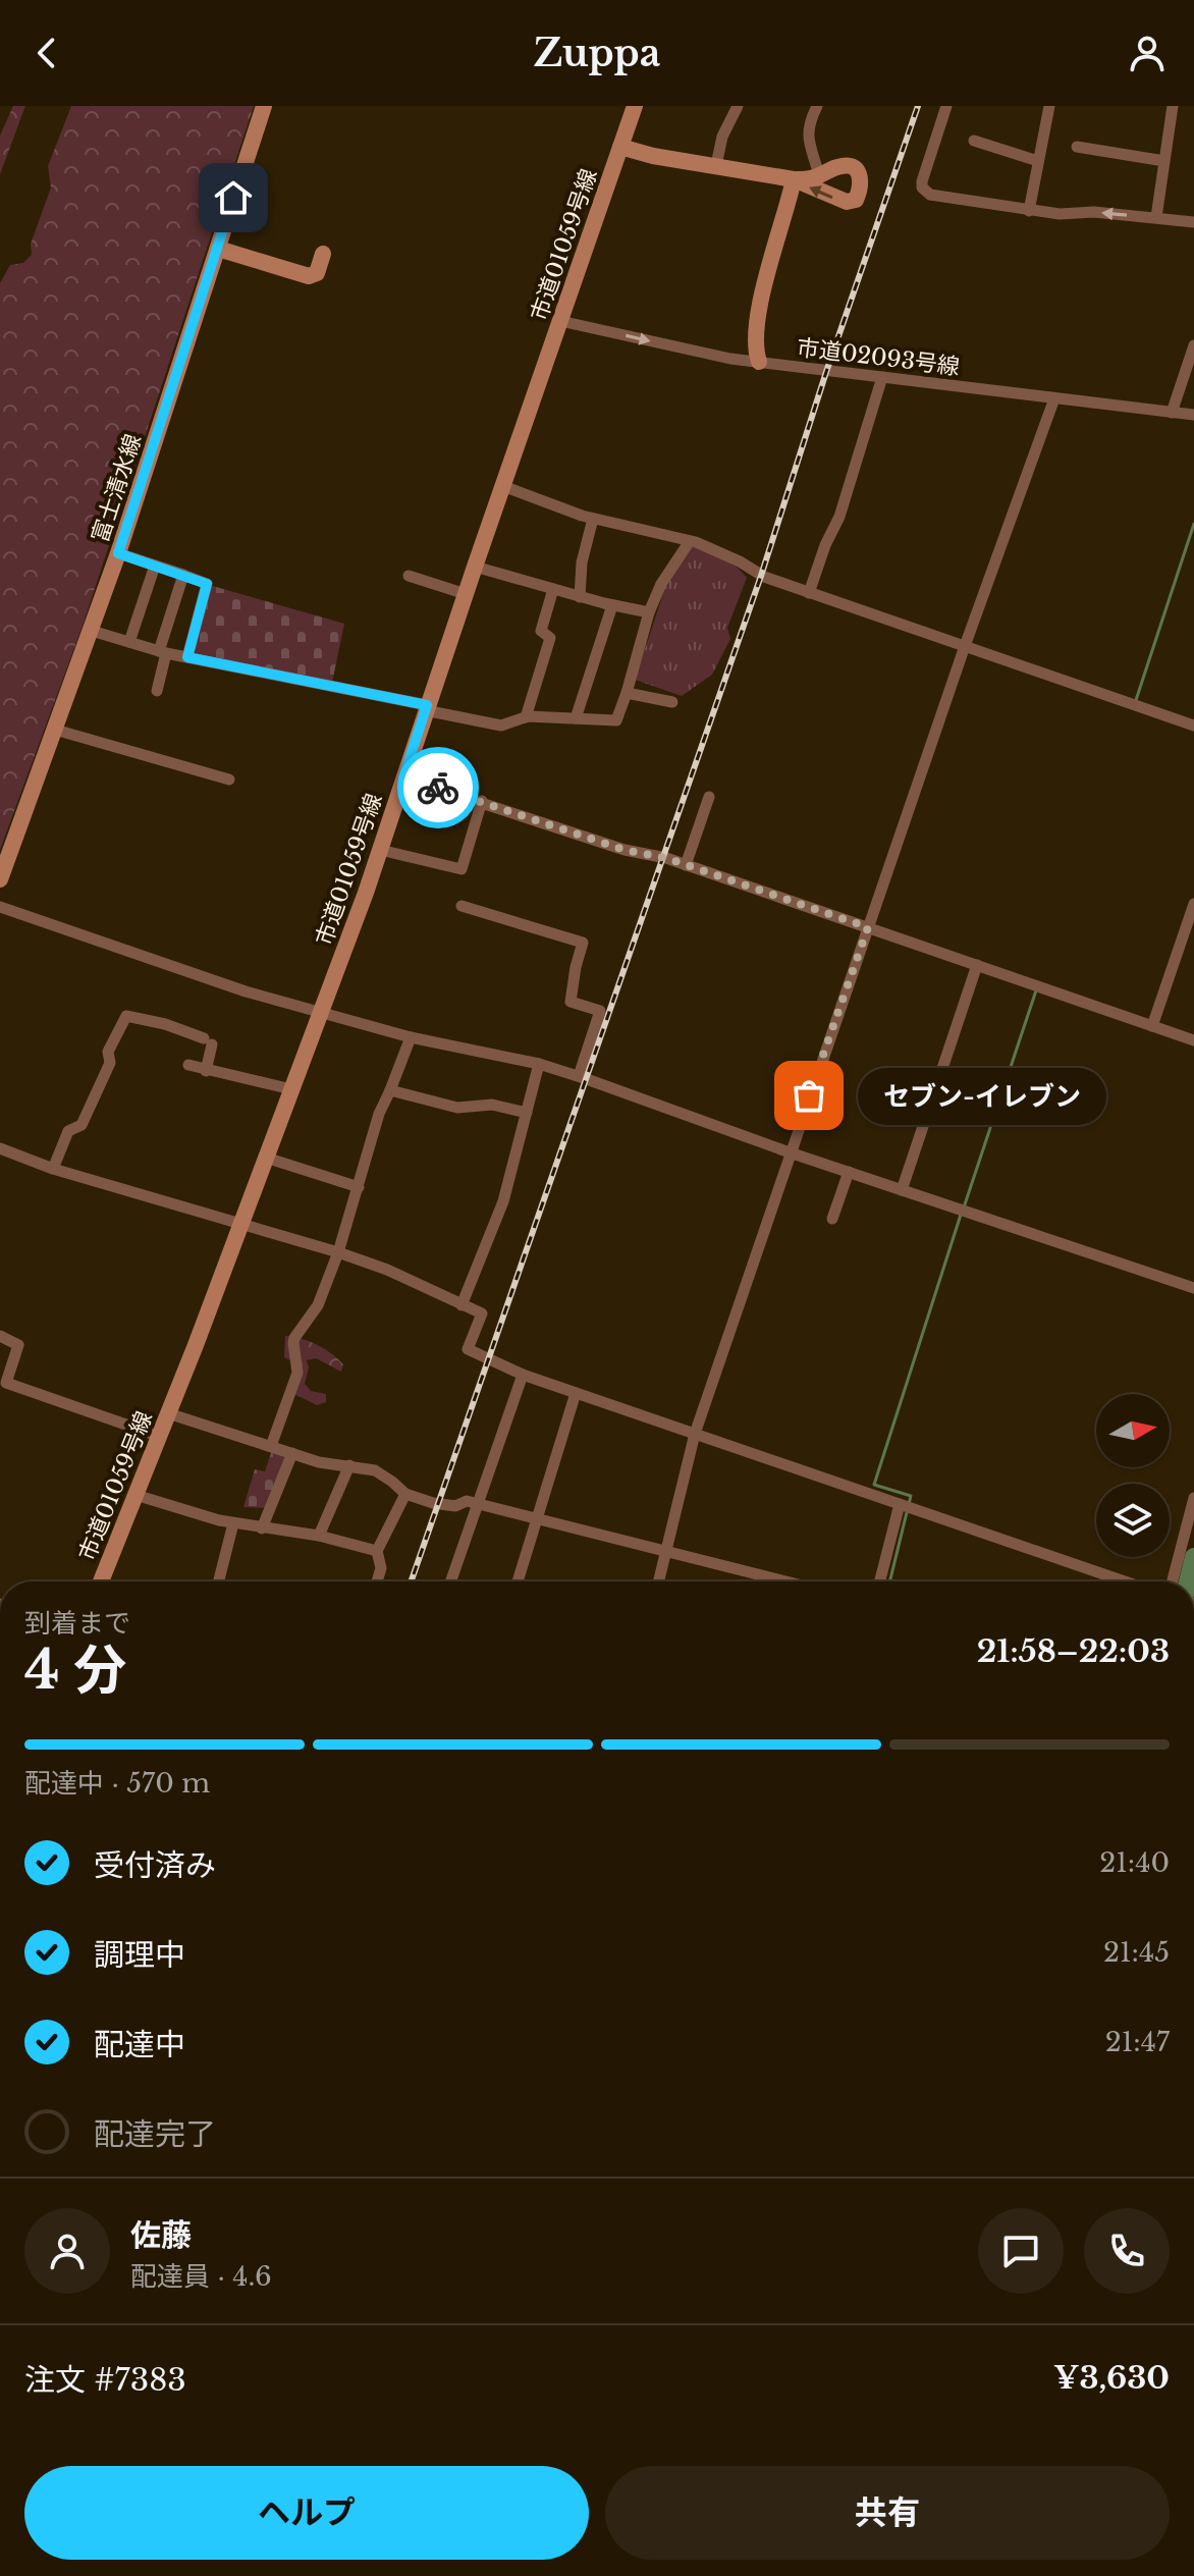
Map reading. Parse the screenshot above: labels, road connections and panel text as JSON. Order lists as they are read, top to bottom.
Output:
{
  "streets": {
    "street": ["市道01059号線", "市道02093号線", "富士清水線"]
  },
  "crossings": [
    ["市道01059号線", "市道02093号線"]
  ],
  "places": ["セブン-イレブン"],
  "north": "right",
  "page": {
    "header": "Zuppa",
    "bubble": "セブン-イレブン",
    "heading": ["4 分", "到着まで", "21:58–22:03"],
    "panel": [
      "佐藤",
      "配達員 · 4.6",
      "注文 #7383",
      "¥3,630"
    ],
    "bar": "配達中 · 570 m",
    "list": [
      ["受付済み", "21:40"],
      ["調理中", "21:45"],
      ["配達中", "21:47"],
      "配達完了"
    ],
    "buttons": ["ヘルプ", "共有"]
  }
}
